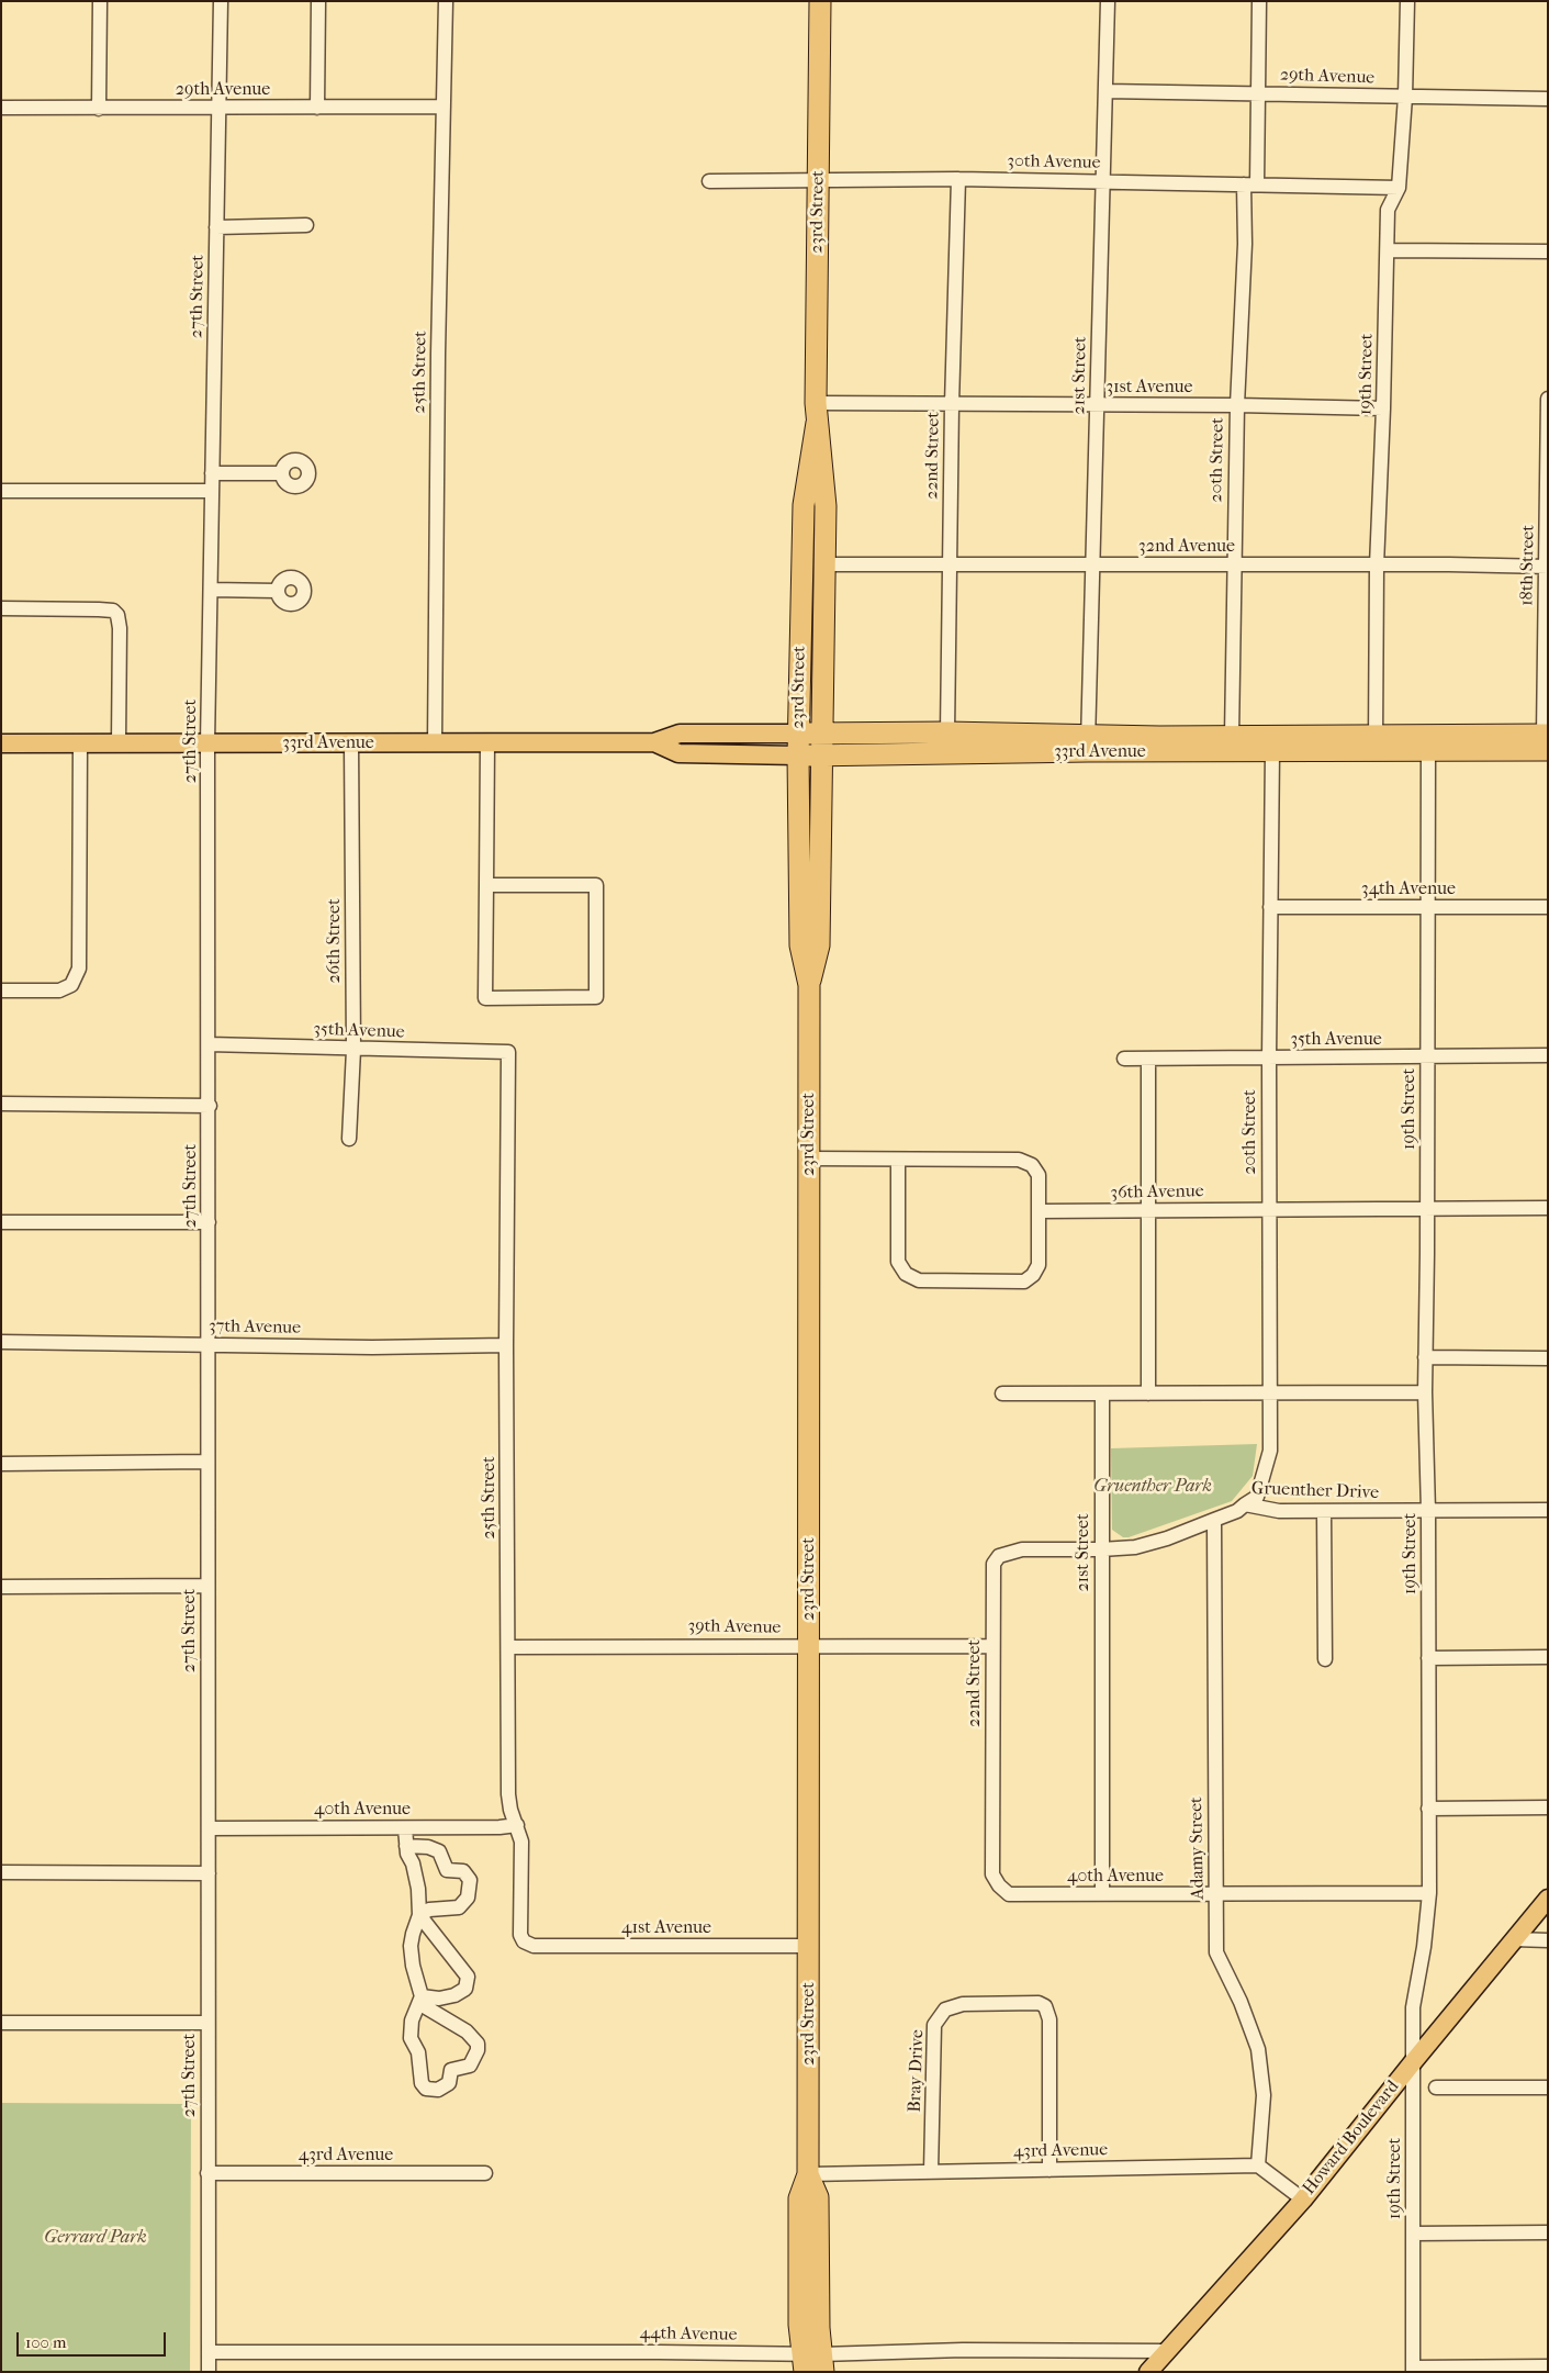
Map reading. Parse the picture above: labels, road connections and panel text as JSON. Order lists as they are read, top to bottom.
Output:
{
  "streets": {
    "highway": ["23rd Street", "33rd Avenue"],
    "main road": ["Howard Boulevard"],
    "street": [
      "29th Avenue",
      "30th Avenue",
      "27th Street",
      "25th Street",
      "19th Street",
      "21st Street",
      "31st Avenue",
      "22nd Street",
      "20th Street",
      "32nd Avenue",
      "18th Street",
      "34th Avenue",
      "26th Street",
      "35th Avenue",
      "36th Avenue",
      "37th Avenue",
      "Gruenther Drive",
      "39th Avenue",
      "40th Avenue",
      "Adamy Street",
      "41st Avenue",
      "Bray Drive",
      "43rd Avenue",
      "44th Avenue"
    ]
  },
  "crossings": [
    ["29th Avenue", "27th Street"],
    ["29th Avenue", "25th Street"],
    ["29th Avenue", "19th Street"],
    ["29th Avenue", "21st Street"],
    ["29th Avenue", "20th Street"],
    ["30th Avenue", "23rd Street"],
    ["30th Avenue", "19th Street"],
    ["30th Avenue", "21st Street"],
    ["30th Avenue", "22nd Street"],
    ["30th Avenue", "20th Street"],
    ["23rd Street", "31st Avenue"],
    ["23rd Street", "32nd Avenue"],
    ["23rd Street", "33rd Avenue"],
    ["23rd Street", "39th Avenue"],
    ["23rd Street", "41st Avenue"],
    ["23rd Street", "43rd Avenue"],
    ["23rd Street", "44th Avenue"],
    ["27th Street", "33rd Avenue"],
    ["27th Street", "35th Avenue"],
    ["27th Street", "37th Avenue"],
    ["27th Street", "40th Avenue"],
    ["27th Street", "43rd Avenue"],
    ["27th Street", "44th Avenue"],
    ["25th Street", "33rd Avenue"],
    ["25th Street", "35th Avenue"],
    ["25th Street", "37th Avenue"],
    ["25th Street", "39th Avenue"],
    ["25th Street", "40th Avenue"],
    ["25th Street", "41st Avenue"],
    ["19th Street", "31st Avenue"],
    ["19th Street", "32nd Avenue"],
    ["19th Street", "33rd Avenue"],
    ["19th Street", "34th Avenue"],
    ["19th Street", "35th Avenue"],
    ["19th Street", "36th Avenue"],
    ["19th Street", "Gruenther Drive"],
    ["19th Street", "40th Avenue"],
    ["19th Street", "Howard Boulevard"],
    ["21st Street", "31st Avenue"],
    ["21st Street", "32nd Avenue"],
    ["21st Street", "33rd Avenue"],
    ["21st Street", "Gruenther Drive"],
    ["21st Street", "40th Avenue"],
    ["31st Avenue", "22nd Street"],
    ["31st Avenue", "20th Street"],
    ["22nd Street", "32nd Avenue"],
    ["22nd Street", "33rd Avenue"],
    ["22nd Street", "Gruenther Drive"],
    ["22nd Street", "39th Avenue"],
    ["22nd Street", "40th Avenue"],
    ["20th Street", "32nd Avenue"],
    ["20th Street", "33rd Avenue"],
    ["20th Street", "34th Avenue"],
    ["20th Street", "35th Avenue"],
    ["20th Street", "36th Avenue"],
    ["20th Street", "Gruenther Drive"],
    ["32nd Avenue", "18th Street"],
    ["18th Street", "33rd Avenue"],
    ["33rd Avenue", "26th Street"],
    ["26th Street", "35th Avenue"],
    ["Gruenther Drive", "Adamy Street"],
    ["40th Avenue", "Adamy Street"],
    ["Adamy Street", "43rd Avenue"],
    ["Bray Drive", "43rd Avenue"],
    ["Howard Boulevard", "44th Avenue"]
  ],
  "parks": ["Gruenther Park", "Gerrard Park"],
  "scale_bar": "100 m"
}
